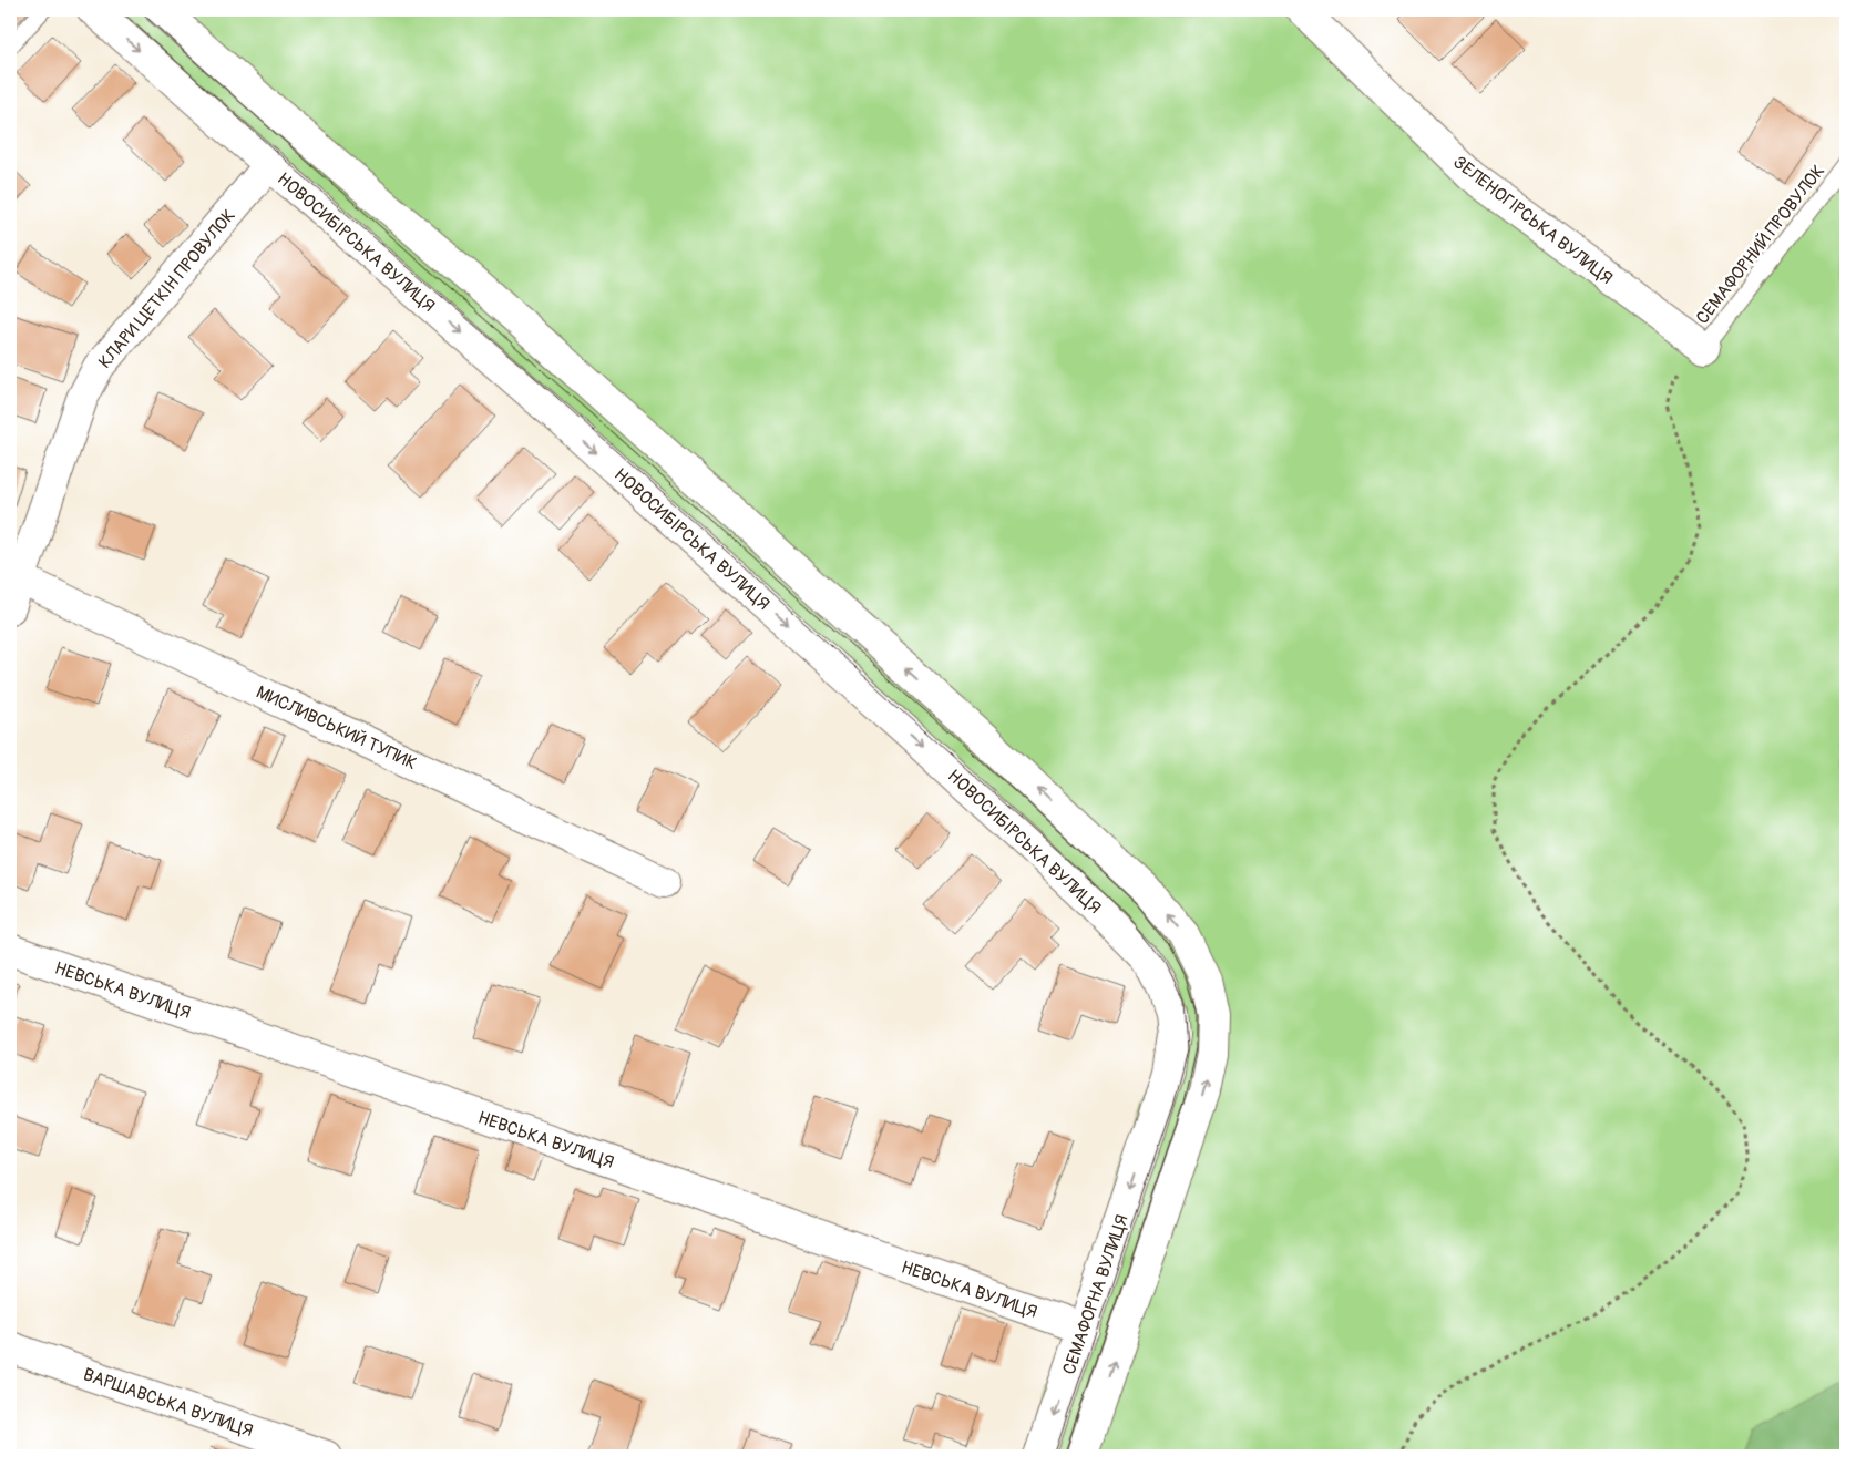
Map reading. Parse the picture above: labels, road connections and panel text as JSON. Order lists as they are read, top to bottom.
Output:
{
  "streets": {
    "main road": [
      "ЗЕЛЕНОГІРСЬКА ВУЛИЦЯ",
      "НОВОСИБІРСЬКА ВУЛИЦЯ",
      "КЛАРИ ЦЕТКІН ПРОВУЛОК",
      "МИСЛИВСЬКИЙ ТУПИК",
      "НЕВСЬКА ВУЛИЦЯ",
      "СЕМАФОРНА ВУЛИЦЯ",
      "ВАРШАВСЬКА ВУЛИЦЯ"
    ],
    "lane": ["СЕМАФОРНИЙ ПРОВУЛОК"]
  },
  "crossings": [
    ["ЗЕЛЕНОГІРСЬКА ВУЛИЦЯ", "СЕМАФОРНИЙ ПРОВУЛОК"],
    ["НОВОСИБІРСЬКА ВУЛИЦЯ", "КЛАРИ ЦЕТКІН ПРОВУЛОК"],
    ["НОВОСИБІРСЬКА ВУЛИЦЯ", "СЕМАФОРНА ВУЛИЦЯ"],
    ["КЛАРИ ЦЕТКІН ПРОВУЛОК", "МИСЛИВСЬКИЙ ТУПИК"],
    ["НЕВСЬКА ВУЛИЦЯ", "СЕМАФОРНА ВУЛИЦЯ"]
  ],
  "one_way": ["НОВОСИБІРСЬКА ВУЛИЦЯ", "СЕМАФОРНА ВУЛИЦЯ"]
}
